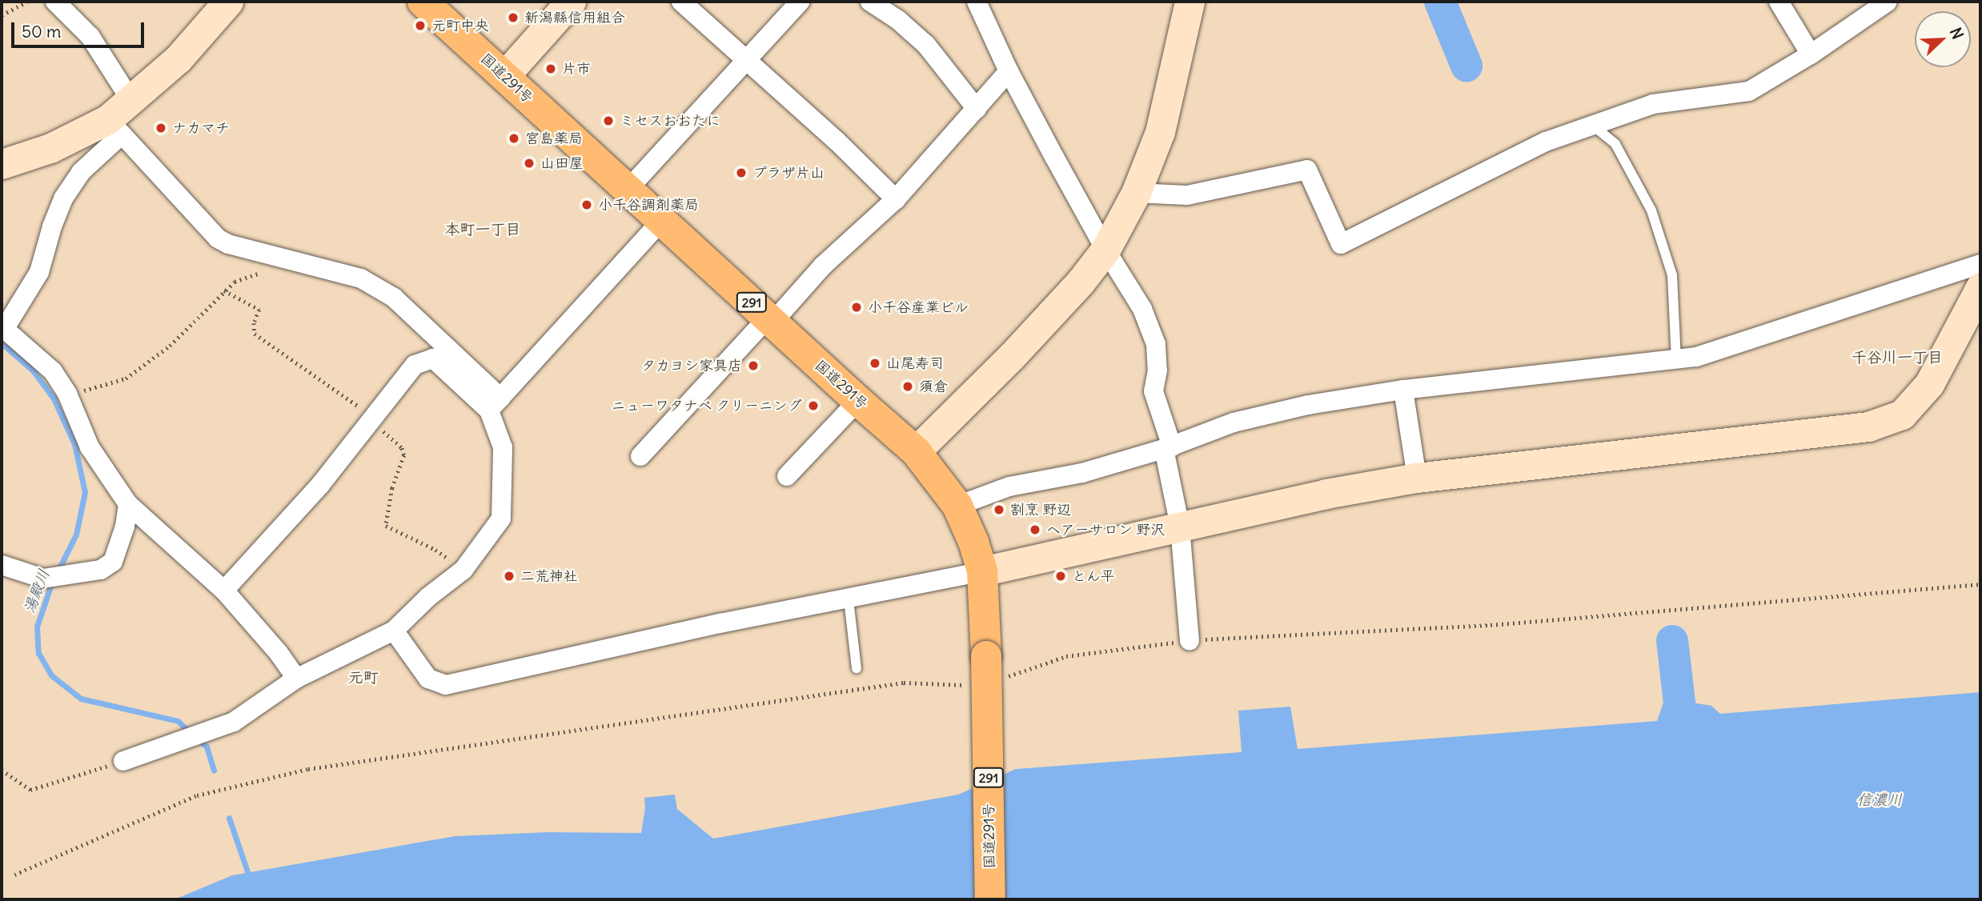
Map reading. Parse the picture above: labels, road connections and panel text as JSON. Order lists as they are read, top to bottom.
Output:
{
  "streets": {
    "highway": ["国道291号", "291"]
  },
  "districts": ["本町一丁目", "千谷川一丁目", "元町"],
  "water": ["湯殿川", "信濃川"],
  "places": [
    "新潟縣信用組合",
    "元町中央",
    "片市",
    "ミセスおおたに",
    "ナカマチ",
    "宮島薬局",
    "山田屋",
    "プラザ片山",
    "小千谷調剤薬局",
    "小千谷産業ビル",
    "山尾寿司",
    "タカヨシ家具店",
    "須倉",
    "ニューワタナベ クリーニング",
    "割烹 野辺",
    "ヘアーサロン 野沢",
    "二荒神社",
    "とん平"
  ],
  "scale_bar": "50 m",
  "north": "top right"
}
